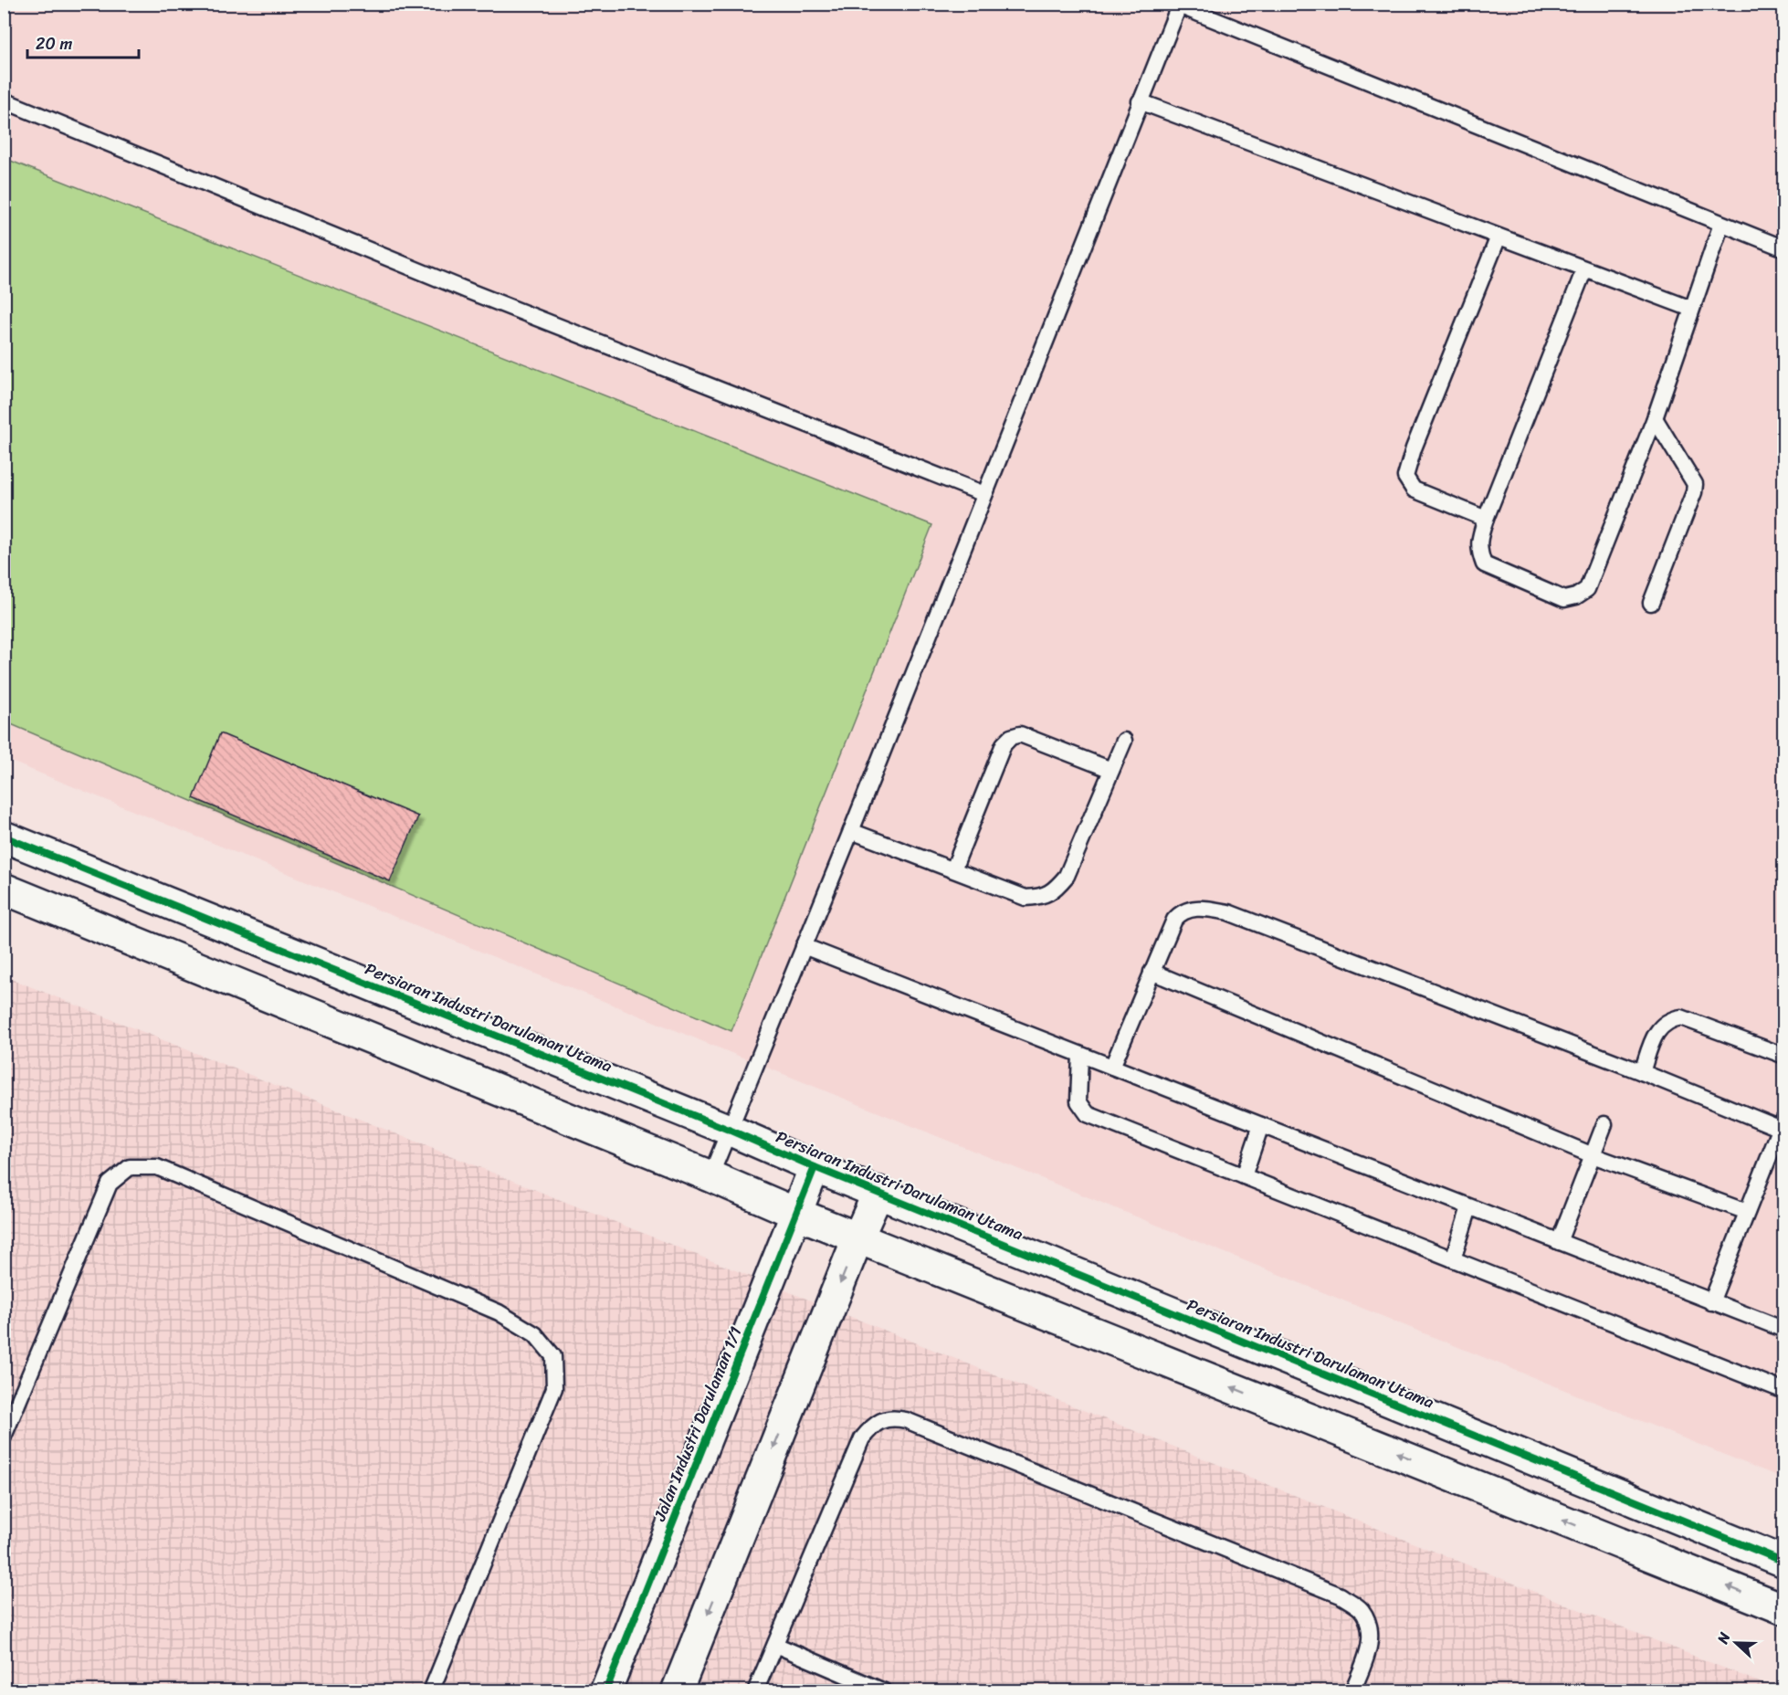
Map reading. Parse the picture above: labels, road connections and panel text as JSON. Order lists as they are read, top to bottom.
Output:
{
  "streets": {
    "street": ["Persiaran Industri Darulaman Utama", "Jalan Industri Darulaman 1/1"]
  },
  "crossings": [
    ["Persiaran Industri Darulaman Utama", "Jalan Industri Darulaman 1/1"]
  ],
  "scale_bar": "20 m",
  "north": "left"
}
